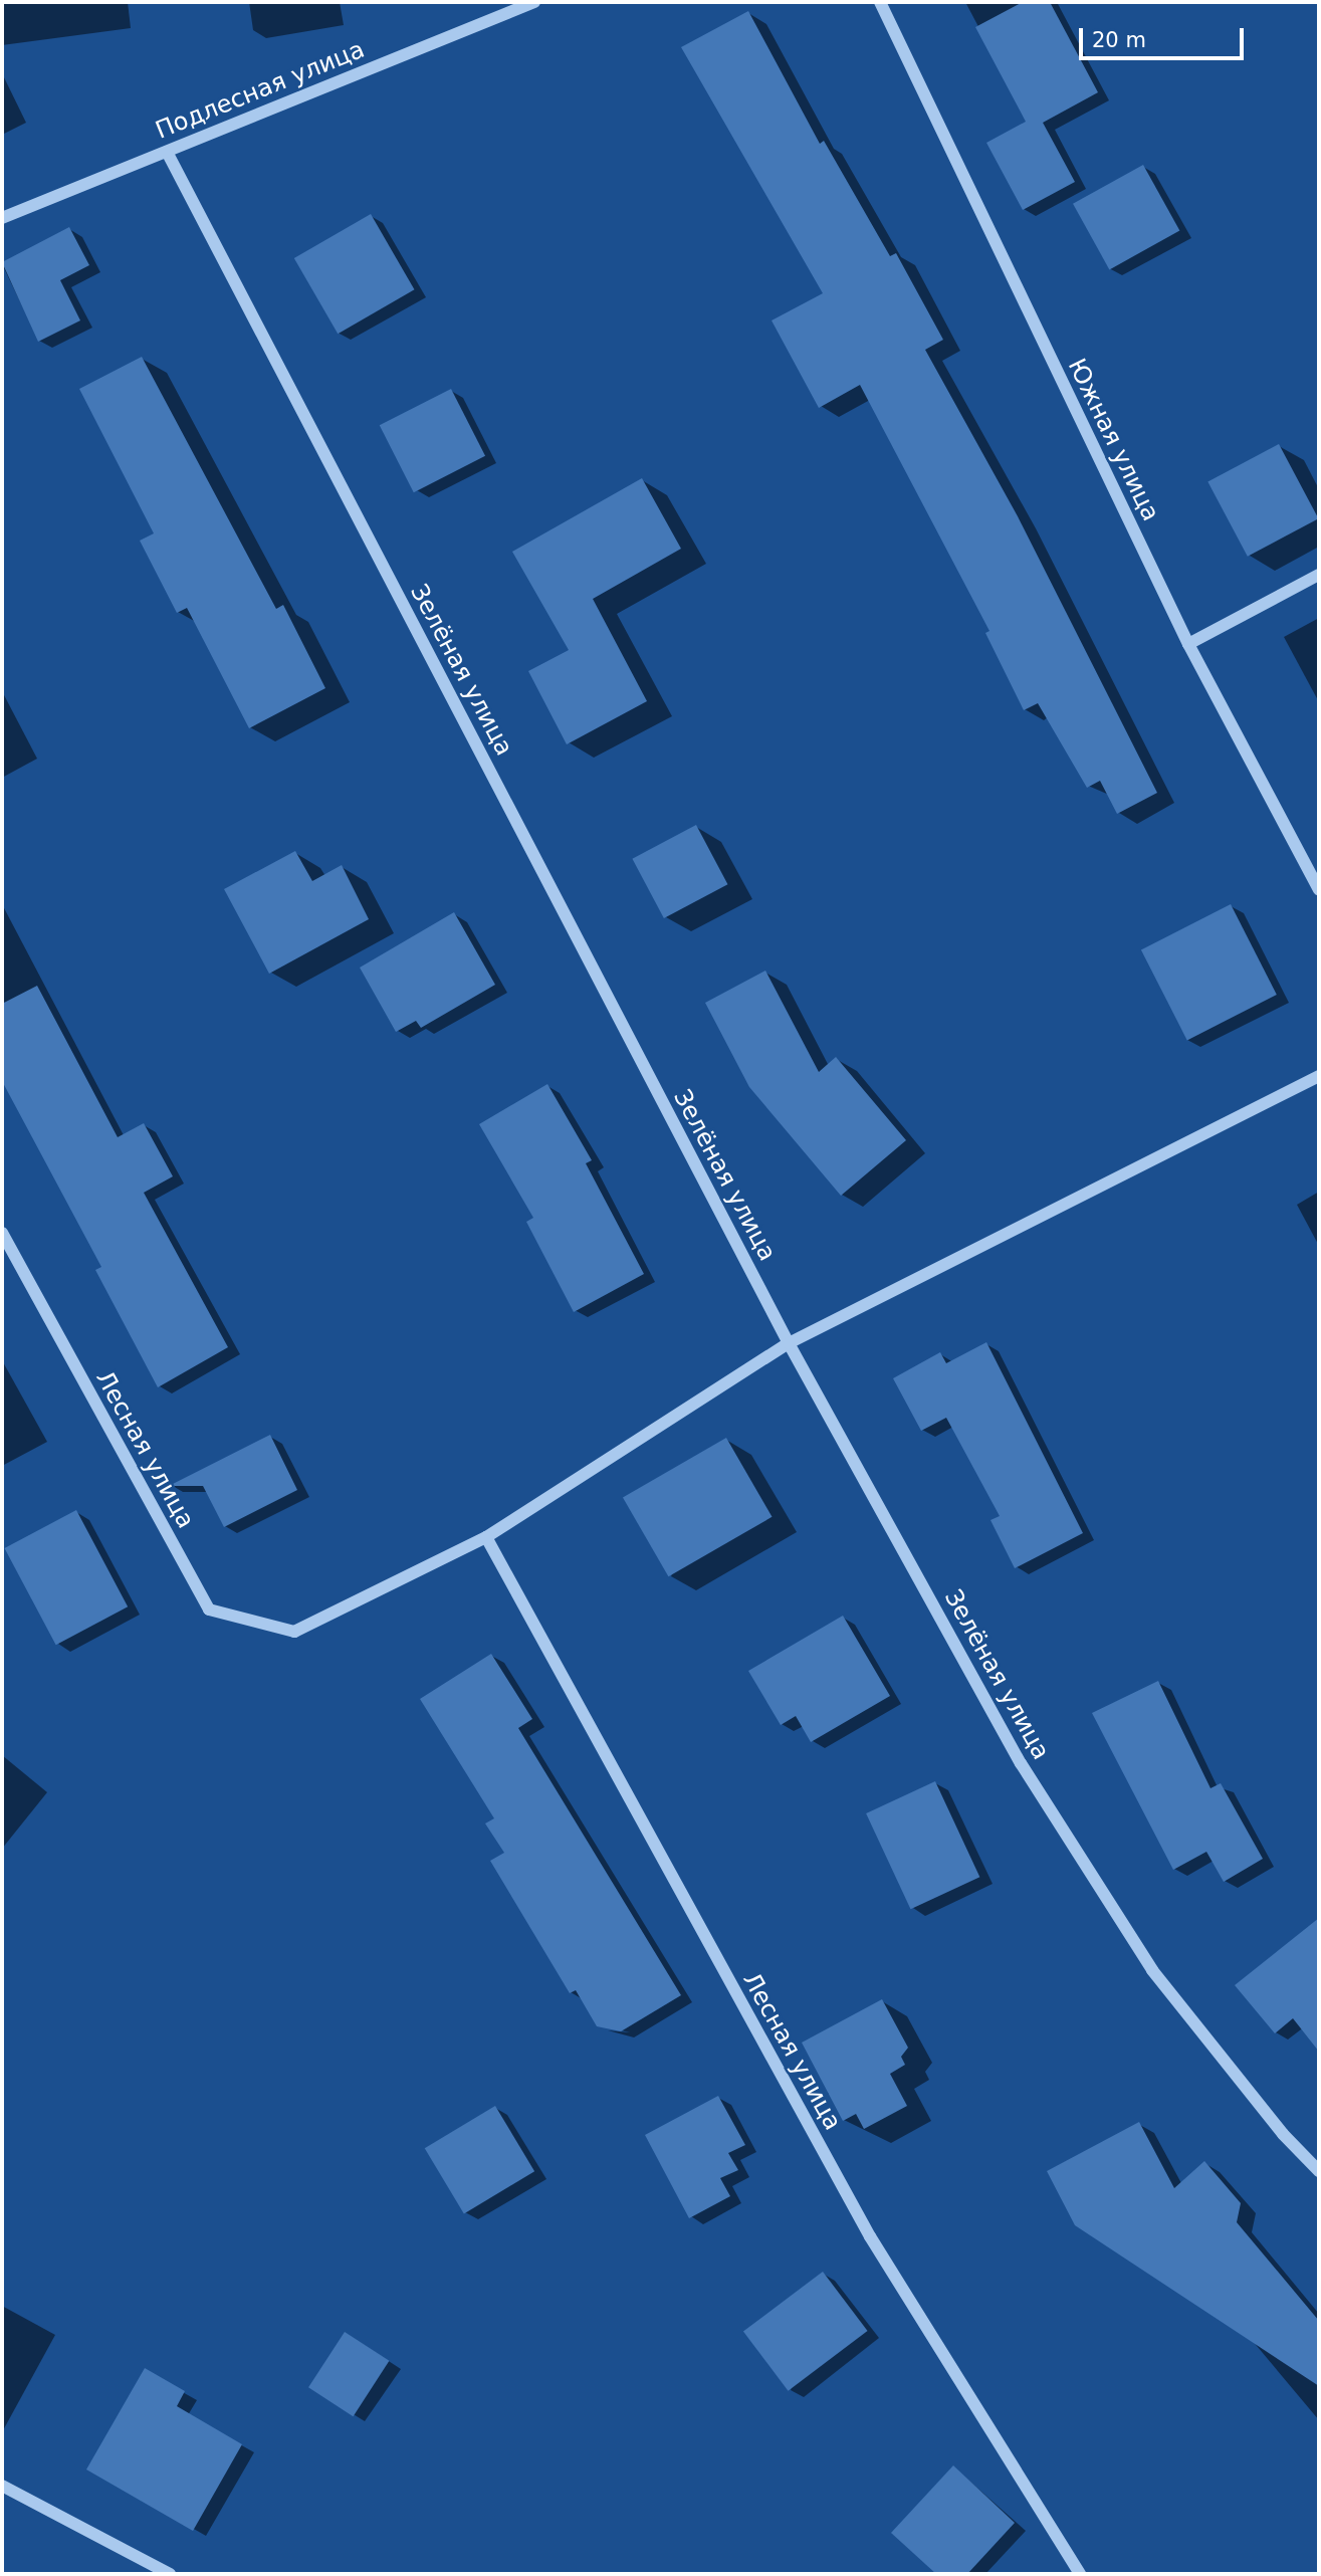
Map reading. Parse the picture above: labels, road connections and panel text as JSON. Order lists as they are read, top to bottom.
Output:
{
  "streets": {
    "street": [
      "Подлесная улица",
      "Южная улица",
      "Зелёная улица",
      "Лесная улица"
    ]
  },
  "crossings": [
    ["Подлесная улица", "Зелёная улица"]
  ],
  "scale_bar": "20 m"
}
